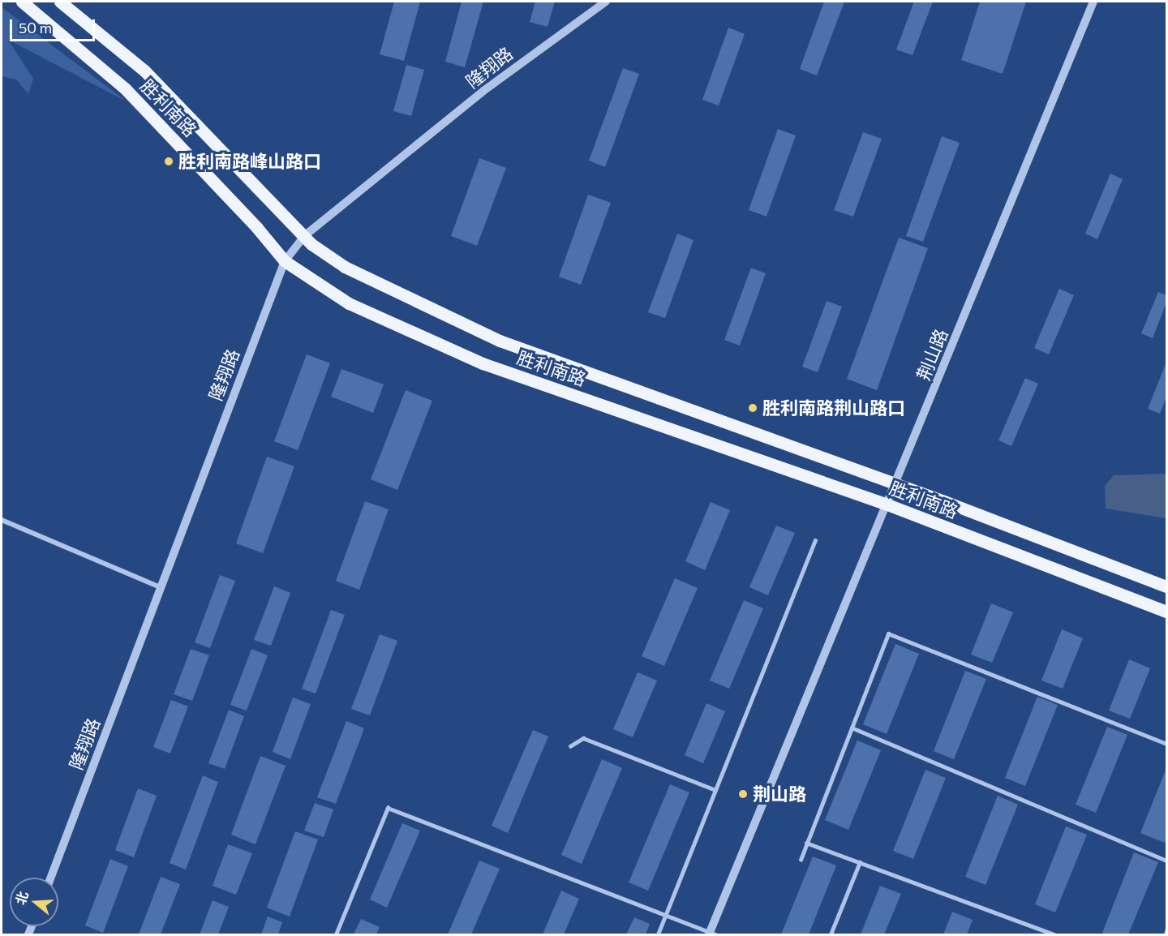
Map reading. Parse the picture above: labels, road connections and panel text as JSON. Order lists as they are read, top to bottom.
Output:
{
  "streets": {
    "main road": ["胜利南路"],
    "street": ["隆翔路", "荆山路"]
  },
  "crossings": [
    ["隆翔路", "胜利南路"],
    ["胜利南路", "荆山路"]
  ],
  "places": ["胜利南路峰山路口", "胜利南路荆山路口", "荆山路"],
  "scale_bar": "50 m",
  "north": "left"
}
